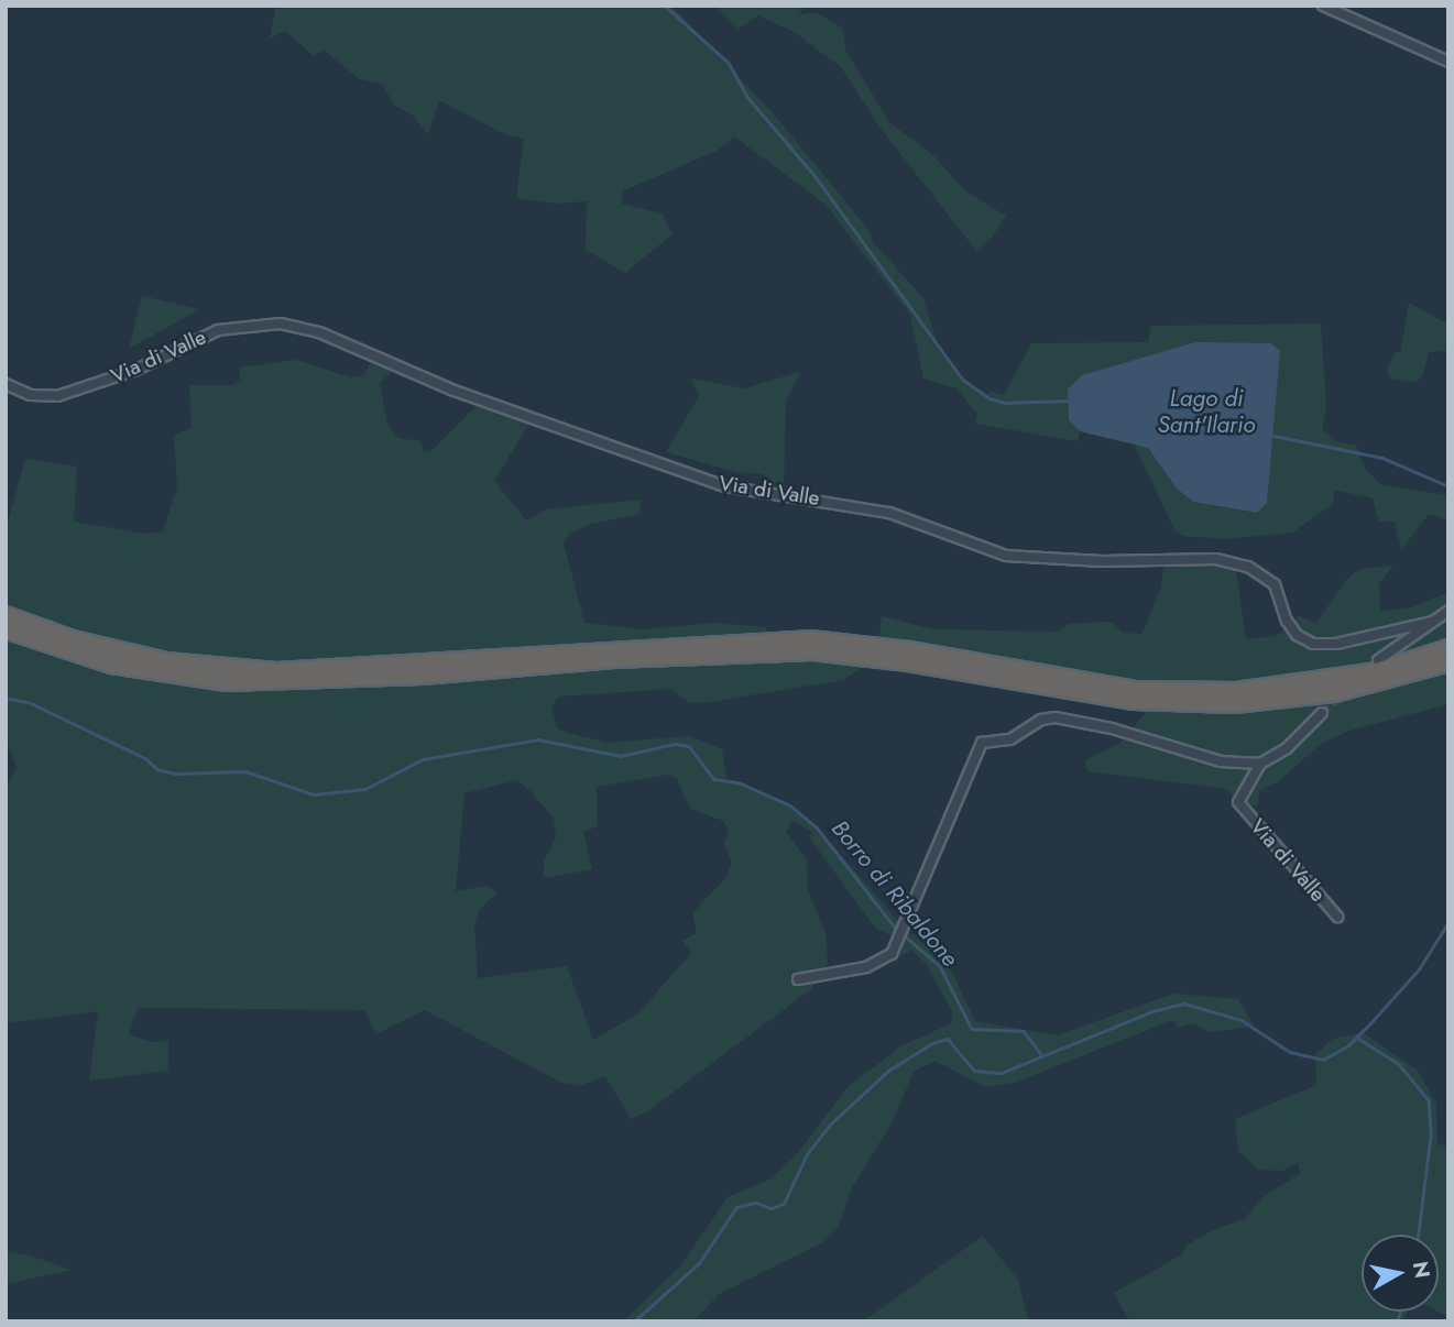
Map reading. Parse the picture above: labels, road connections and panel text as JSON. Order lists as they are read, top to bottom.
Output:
{
  "streets": {
    "street": ["Via di Valle"]
  },
  "water": ["Lago di Sant'Ilario", "Borro di Ribaldone"],
  "north": "right"
}
